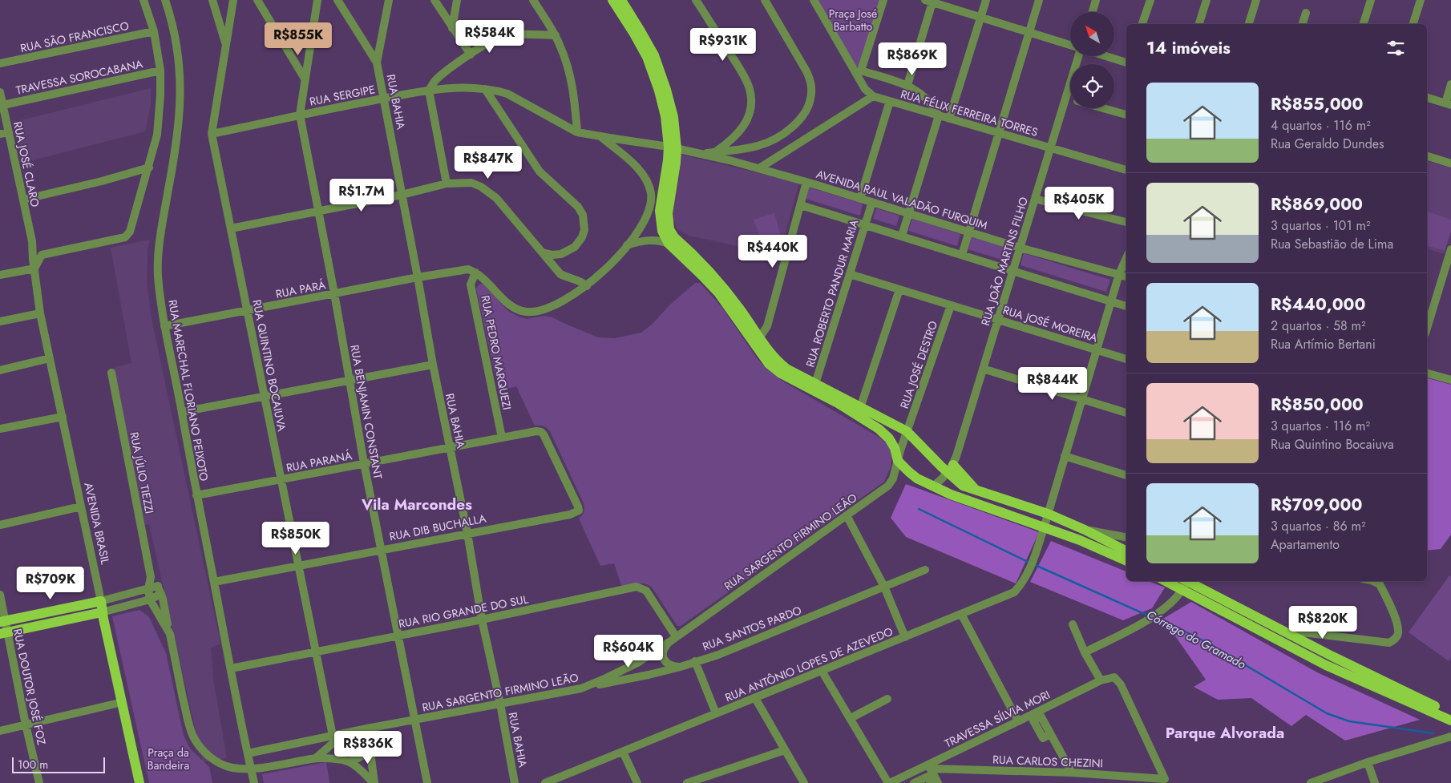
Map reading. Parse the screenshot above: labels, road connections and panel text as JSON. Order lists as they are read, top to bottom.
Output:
{
  "streets": {
    "main road": ["AVENIDA BRASIL"],
    "street": [
      "RUA SÃO FRANCISCO",
      "TRAVESSA SOROCABANA",
      "RUA SERGIPE",
      "RUA BAHIA",
      "RUA FÉLIX FERREIRA TORRES",
      "RUA JOSÉ CLARO",
      "AVENIDA RAUL VALADÃO FURQUIM",
      "RUA JOÃO MARTINS FILHO",
      "RUA PARÁ",
      "RUA ROBERTO PANDUR MARIA",
      "RUA JOSÉ MOREIRA",
      "RUA PEDRO MARQUEZI",
      "RUA JOSÉ DESTRO",
      "RUA QUINTINO BOCAIUVA",
      "RUA MARECHAL FLORIANO PEIXOTO",
      "RUA BENJAMIN CONSTANT",
      "RUA PARANÁ",
      "RUA JÚLIO TIEZZI",
      "RUA DIB BUCHALLA",
      "RUA SARGENTO FIRMINO LEÃO",
      "RUA RIO GRANDE DO SUL",
      "RUA SANTOS PARDO",
      "RUA ANTÔNIO LOPES DE AZEVEDO",
      "RUA DOUTOR JOSÉ FOZ",
      "TRAVESSA SÍLVIA MORI",
      "RUA CARLOS CHEZINI"
    ]
  },
  "crossings": [
    ["TRAVESSA SOROCABANA", "RUA JOSÉ CLARO"],
    ["RUA SERGIPE", "RUA BAHIA"],
    ["RUA SERGIPE", "AVENIDA RAUL VALADÃO FURQUIM"],
    ["RUA SERGIPE", "RUA QUINTINO BOCAIUVA"],
    ["RUA SERGIPE", "RUA BENJAMIN CONSTANT"],
    ["RUA BAHIA", "RUA PARÁ"],
    ["RUA BAHIA", "RUA PARANÁ"],
    ["RUA BAHIA", "RUA DIB BUCHALLA"],
    ["RUA BAHIA", "RUA SARGENTO FIRMINO LEÃO"],
    ["RUA BAHIA", "RUA RIO GRANDE DO SUL"],
    ["RUA FÉLIX FERREIRA TORRES", "RUA JOÃO MARTINS FILHO"],
    ["RUA JOSÉ CLARO", "AVENIDA BRASIL"],
    ["AVENIDA RAUL VALADÃO FURQUIM", "RUA JOÃO MARTINS FILHO"],
    ["AVENIDA RAUL VALADÃO FURQUIM", "RUA ROBERTO PANDUR MARIA"],
    ["AVENIDA RAUL VALADÃO FURQUIM", "RUA ANTÔNIO LOPES DE AZEVEDO"],
    ["RUA JOÃO MARTINS FILHO", "RUA JOSÉ MOREIRA"],
    ["RUA PARÁ", "RUA PEDRO MARQUEZI"],
    ["RUA PARÁ", "RUA QUINTINO BOCAIUVA"],
    ["RUA PARÁ", "RUA MARECHAL FLORIANO PEIXOTO"],
    ["RUA PARÁ", "RUA BENJAMIN CONSTANT"],
    ["RUA ROBERTO PANDUR MARIA", "RUA JOSÉ MOREIRA"],
    ["RUA JOSÉ MOREIRA", "RUA JOSÉ DESTRO"],
    ["RUA JOSÉ MOREIRA", "RUA ANTÔNIO LOPES DE AZEVEDO"],
    ["RUA PEDRO MARQUEZI", "RUA PARANÁ"],
    ["RUA JOSÉ DESTRO", "RUA SARGENTO FIRMINO LEÃO"],
    ["RUA QUINTINO BOCAIUVA", "RUA PARANÁ"],
    ["RUA QUINTINO BOCAIUVA", "RUA DIB BUCHALLA"],
    ["RUA QUINTINO BOCAIUVA", "RUA SARGENTO FIRMINO LEÃO"],
    ["RUA QUINTINO BOCAIUVA", "RUA RIO GRANDE DO SUL"],
    ["RUA MARECHAL FLORIANO PEIXOTO", "RUA PARANÁ"],
    ["RUA MARECHAL FLORIANO PEIXOTO", "RUA DIB BUCHALLA"],
    ["RUA MARECHAL FLORIANO PEIXOTO", "RUA SARGENTO FIRMINO LEÃO"],
    ["RUA MARECHAL FLORIANO PEIXOTO", "RUA RIO GRANDE DO SUL"],
    ["RUA BENJAMIN CONSTANT", "RUA PARANÁ"],
    ["RUA BENJAMIN CONSTANT", "RUA DIB BUCHALLA"],
    ["RUA BENJAMIN CONSTANT", "RUA SARGENTO FIRMINO LEÃO"],
    ["RUA BENJAMIN CONSTANT", "RUA RIO GRANDE DO SUL"],
    ["RUA PARANÁ", "RUA DIB BUCHALLA"],
    ["RUA SARGENTO FIRMINO LEÃO", "RUA RIO GRANDE DO SUL"],
    ["RUA SARGENTO FIRMINO LEÃO", "RUA SANTOS PARDO"],
    ["RUA ANTÔNIO LOPES DE AZEVEDO", "TRAVESSA SÍLVIA MORI"],
    ["TRAVESSA SÍLVIA MORI", "RUA CARLOS CHEZINI"]
  ],
  "districts": ["Vila Marcondes", "Parque Alvorada"],
  "water": ["Córrego do Gramado"],
  "parks": ["Praça José Barbatto", "Praça da Bandeira"],
  "scale_bar": "100 m",
  "north": "top left",
  "page": {
    "price": [
      "R$584K",
      "R$855K",
      "R$931K",
      "R$869K",
      "R$847K",
      "R$1.7M",
      "R$405K",
      "R$440K",
      "R$844K",
      "R$850K",
      "R$709K",
      "R$820K",
      "R$604K",
      "R$836K"
    ],
    "heading": "14 imóveis",
    "list": [
      {
        "name": "R$855,000",
        "note": "4 quartos · 116 m² · Rua Geraldo Dundes"
      },
      {
        "name": "R$869,000",
        "note": "3 quartos · 101 m² · Rua Sebastião de Lima"
      },
      {
        "name": "R$440,000",
        "note": "2 quartos · 58 m² · Rua Artímio Bertani"
      },
      {
        "name": "R$850,000",
        "note": "3 quartos · 116 m² · Rua Quintino Bocaiuva"
      },
      {
        "name": "R$709,000",
        "note": "3 quartos · 86 m² · Apartamento"
      }
    ],
    "scale": "100 m"
  }
}
